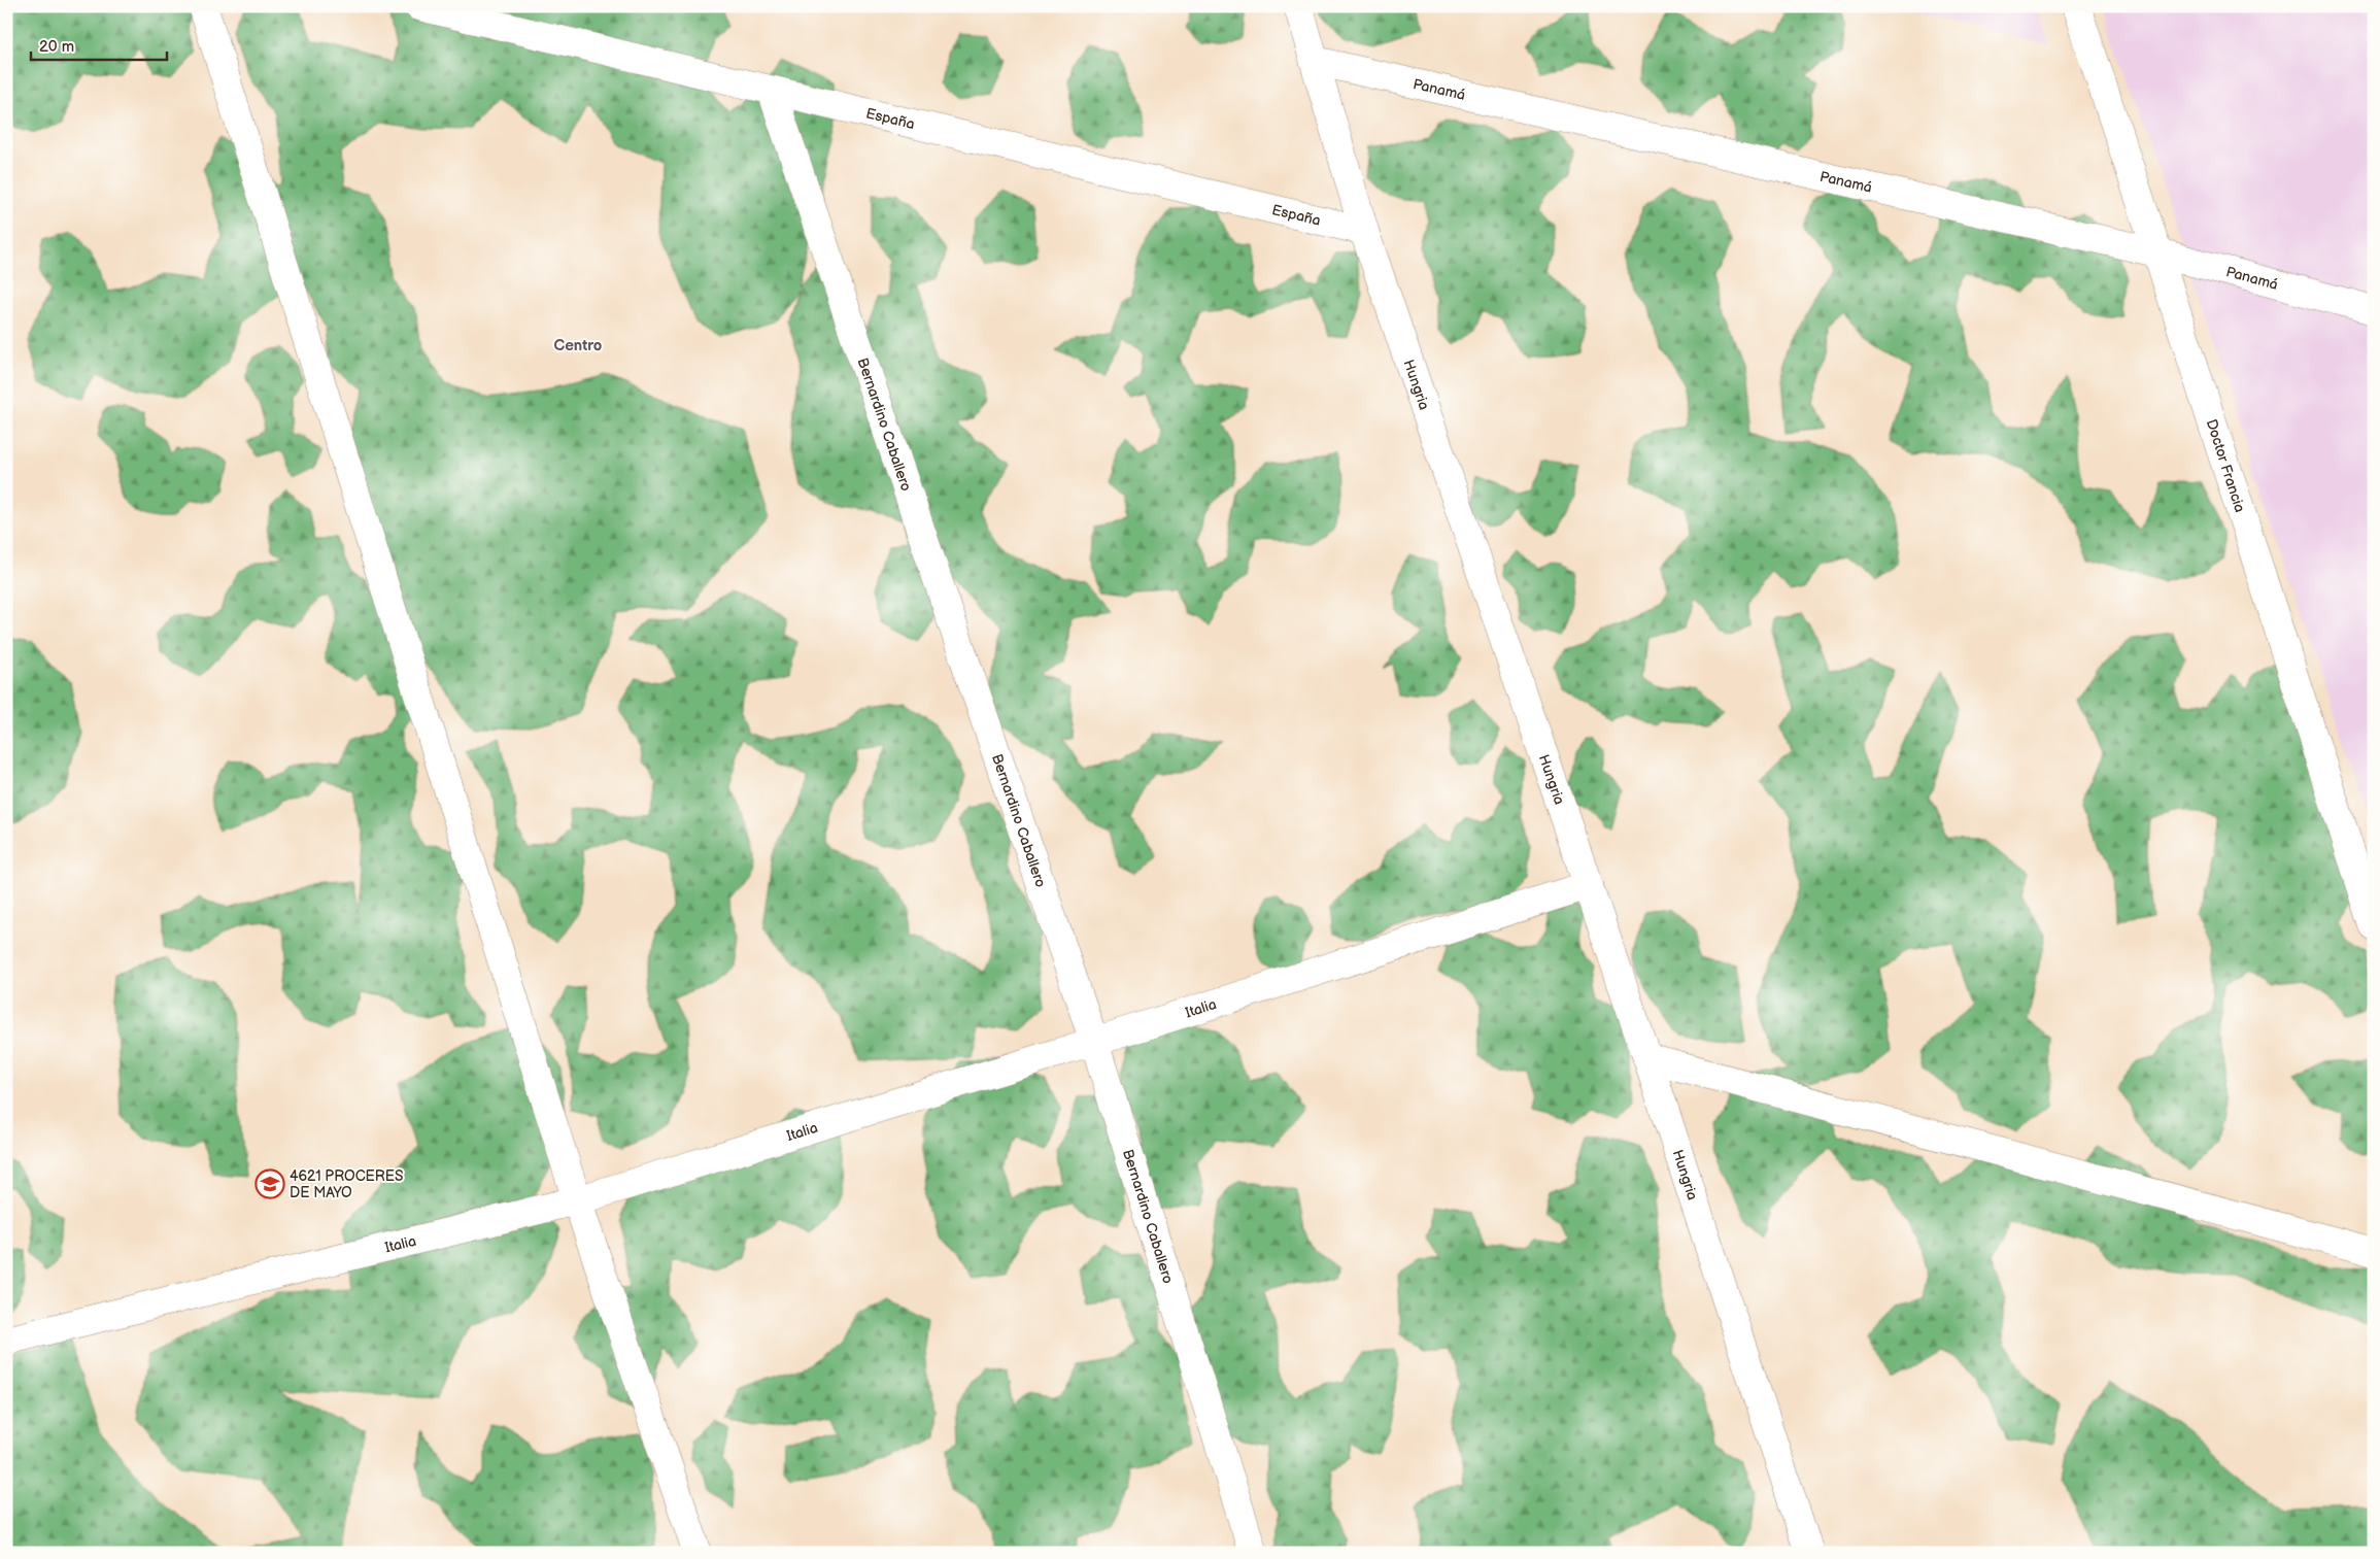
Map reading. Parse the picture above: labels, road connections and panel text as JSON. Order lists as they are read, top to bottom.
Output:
{
  "streets": {
    "street": [
      "Panamá",
      "España",
      "Hungria",
      "Bernardino Caballero",
      "Doctor Francia",
      "Italia"
    ]
  },
  "crossings": [
    ["Panamá", "Hungria"],
    ["Panamá", "Doctor Francia"],
    ["España", "Hungria"],
    ["España", "Bernardino Caballero"],
    ["Hungria", "Italia"],
    ["Bernardino Caballero", "Italia"]
  ],
  "districts": ["Centro"],
  "places": {
    "school or university": ["4621 PROCERES DE MAYO"]
  },
  "scale_bar": "20 m"
}
